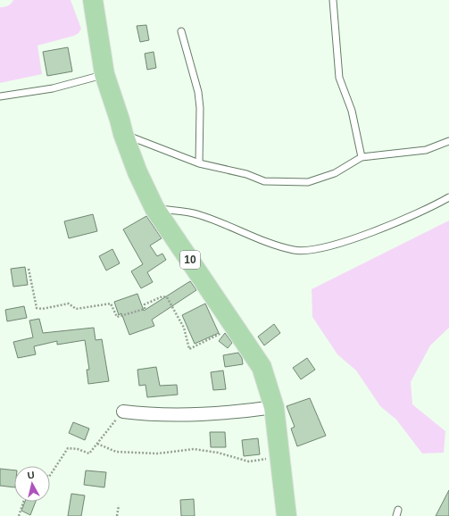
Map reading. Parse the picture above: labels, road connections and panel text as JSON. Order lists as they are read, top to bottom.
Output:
{
  "streets": {
    "highway": ["10"]
  },
  "north": "top"
}
